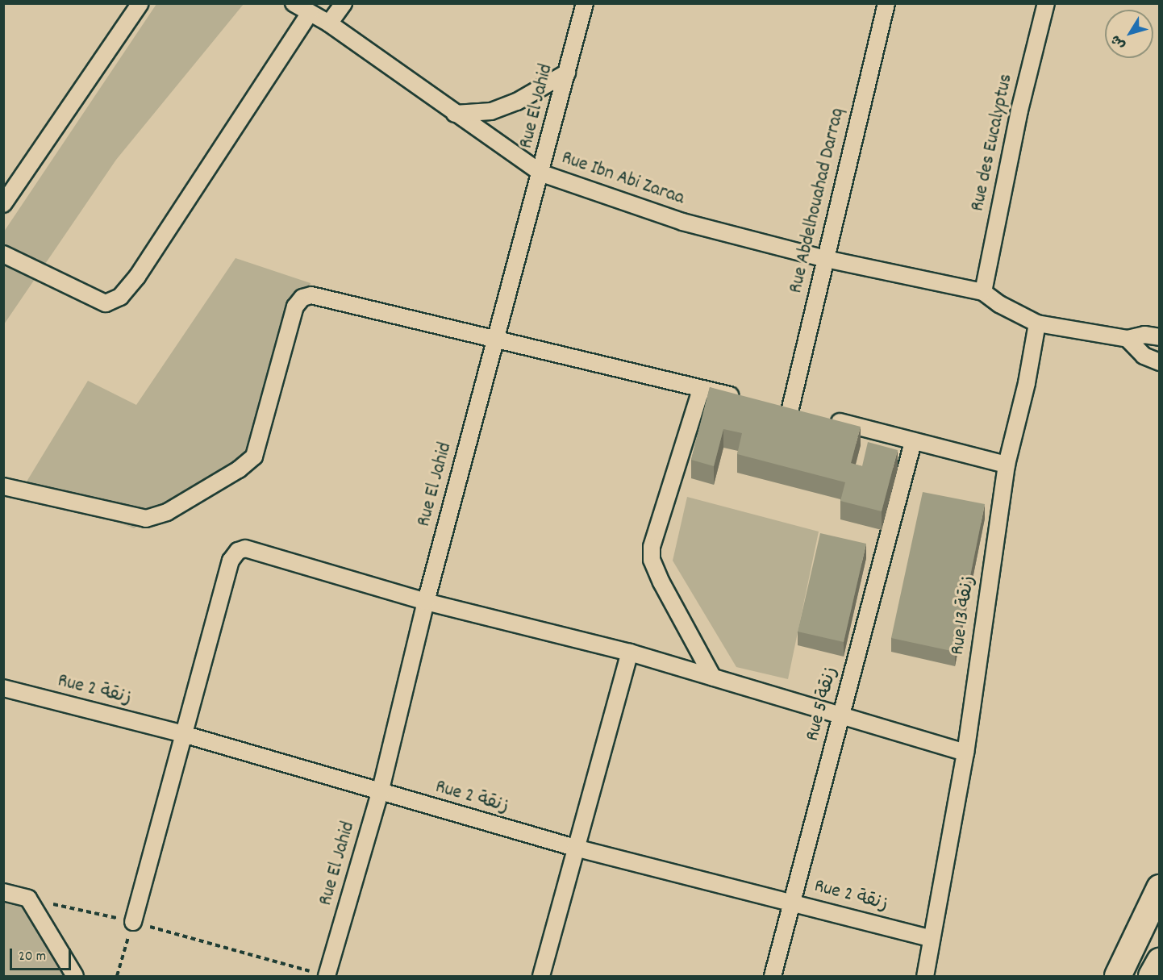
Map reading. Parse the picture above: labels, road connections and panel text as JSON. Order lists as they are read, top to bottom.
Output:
{
  "streets": {
    "street": [
      "Rue El Jahid",
      "Rue des Eucalyptus",
      "Rue Ibn Abi Zaraa",
      "Rue Abdelhouahad Darraq",
      "Rue 13 زنقة",
      "Rue 2 زنقة",
      "Rue 5 زنقة"
    ]
  },
  "crossings": [
    ["Rue El Jahid", "Rue Ibn Abi Zaraa"],
    ["Rue El Jahid", "Rue 2 زنقة"],
    ["Rue des Eucalyptus", "Rue Ibn Abi Zaraa"],
    ["Rue Ibn Abi Zaraa", "Rue Abdelhouahad Darraq"],
    ["Rue 13 زنقة", "Rue 2 زنقة"],
    ["Rue 2 زنقة", "Rue 5 زنقة"]
  ],
  "scale_bar": "20 m",
  "north": "bottom left"
}
